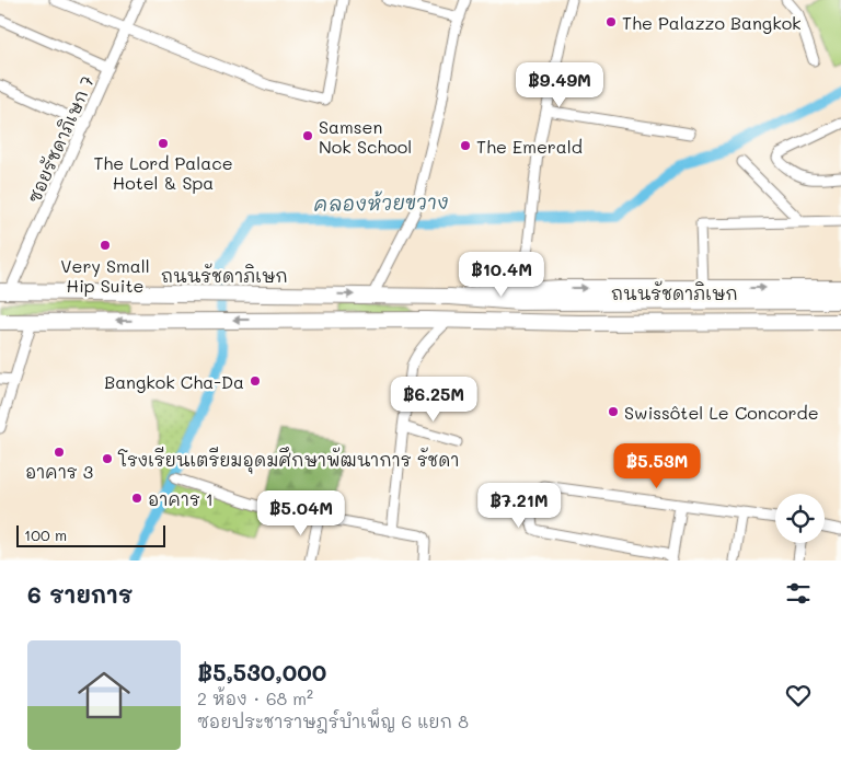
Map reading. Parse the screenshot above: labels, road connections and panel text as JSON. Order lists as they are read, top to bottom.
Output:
{
  "streets": {
    "main road": ["ถนนรัชดาภิเษก"],
    "street": ["ซอยรัชดาภิเษก 7"]
  },
  "crossings": [
    ["ซอยรัชดาภิเษก 7", "ถนนรัชดาภิเษก"]
  ],
  "water": ["คลองห้วยขวาง"],
  "places": [
    "The Palazzo Bangkok",
    "Samsen Nok School",
    "The Lord Palace Hotel & Spa",
    "The Emerald",
    "Very Small Hip Suite",
    "Bangkok Cha-Da",
    "Swissôtel Le Concorde",
    "อาคาร 3",
    "โรงเรียนเตรียมอุดมศึกษาพัฒนาการ รัชดา",
    "อาคาร 1"
  ],
  "scale_bar": "100 m",
  "page": {
    "price": [
      "฿9.49M",
      "฿10.4M",
      "฿6.25M",
      "฿5.53M",
      "฿7.21M",
      "฿5.04M"
    ],
    "scale": "100 m",
    "heading": "6 รายการ",
    "list": [
      {
        "name": "฿5,530,000",
        "note": "2 ห้อง · 68 m² · ซอยประชาราษฎร์บำเพ็ญ 6 แยก 8"
      }
    ]
  }
}
